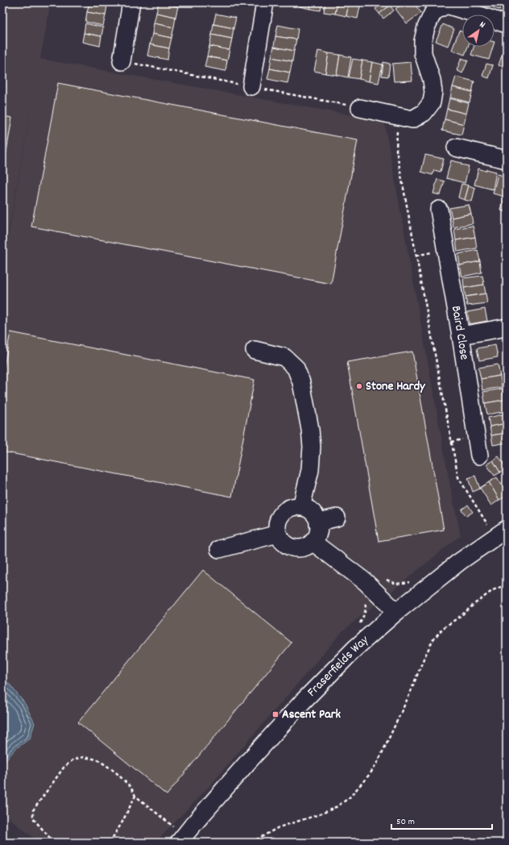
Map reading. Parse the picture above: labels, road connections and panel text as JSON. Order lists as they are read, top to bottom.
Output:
{
  "streets": {
    "street": ["Baird Close", "Fraserfields Way"]
  },
  "places": {
    "other": ["Stone Hardy"],
    "transit": ["Ascent Park"]
  },
  "scale_bar": "50 m",
  "north": "top right"
}
